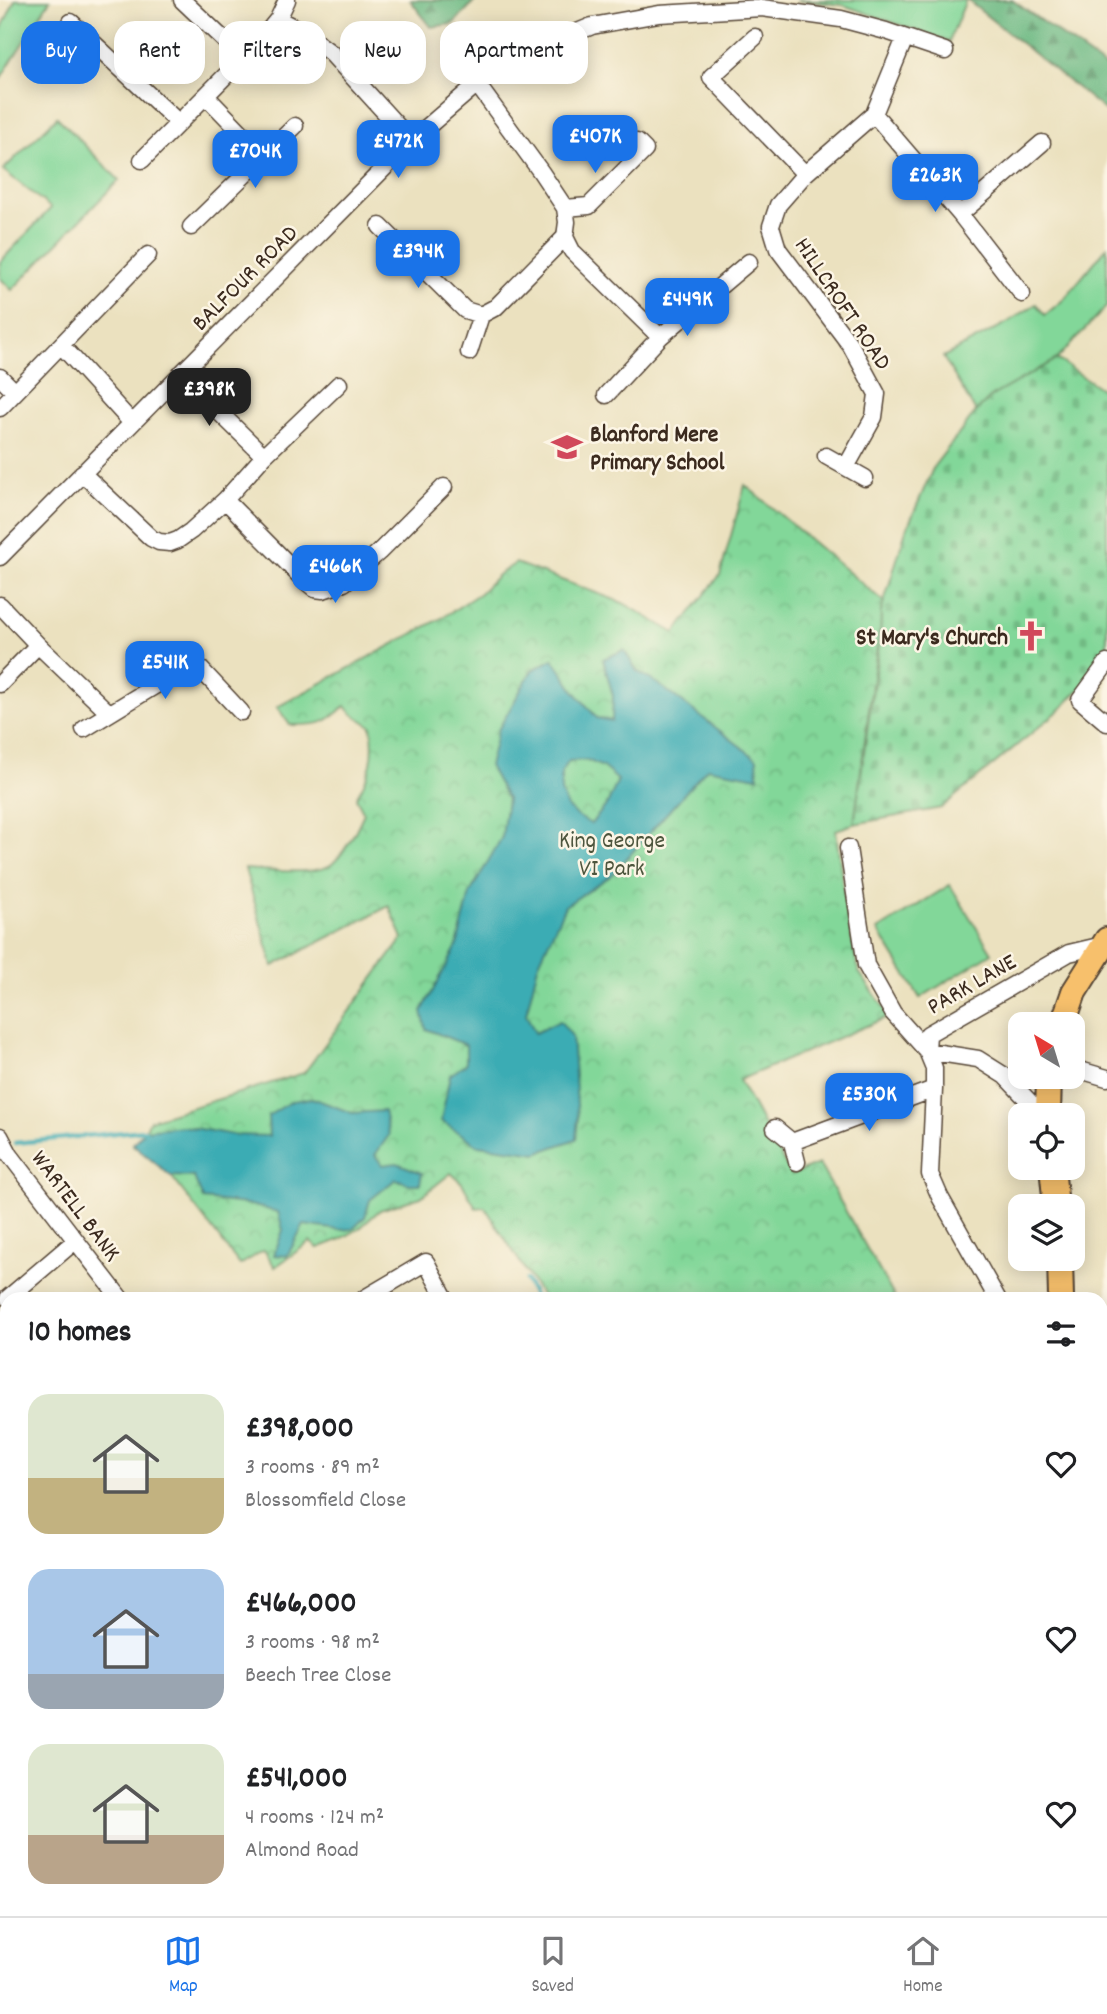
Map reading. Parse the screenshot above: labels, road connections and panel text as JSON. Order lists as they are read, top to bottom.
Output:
{
  "streets": {
    "street": [
      "BALFOUR ROAD",
      "HILLCROFT ROAD",
      "PARK LANE",
      "WARTELL BANK"
    ]
  },
  "crossings": [
    ["BALFOUR ROAD", "HILLCROFT ROAD"]
  ],
  "parks": ["King George VI Park"],
  "places": {
    "school or university": ["Blanford Mere Primary School"],
    "church": ["St Mary's Church"]
  },
  "north": "top left",
  "page": {
    "chip": [
      "Buy",
      "Rent",
      "Filters",
      "New",
      "Apartment"
    ],
    "price": [
      "£407K",
      "£472K",
      "£704K",
      "£263K",
      "£394K",
      "£449K",
      "£398K",
      "£466K",
      "£541K",
      "£530K"
    ],
    "heading": "10 homes",
    "list": [
      {
        "name": "£398,000",
        "note": "3 rooms · 89 m² · Blossomfield Close"
      },
      {
        "name": "£466,000",
        "note": "3 rooms · 98 m² · Beech Tree Close"
      },
      {
        "name": "£541,000",
        "note": "4 rooms · 124 m² · Almond Road"
      }
    ],
    "tabs": ["Map", "Saved", "Home"]
  }
}
